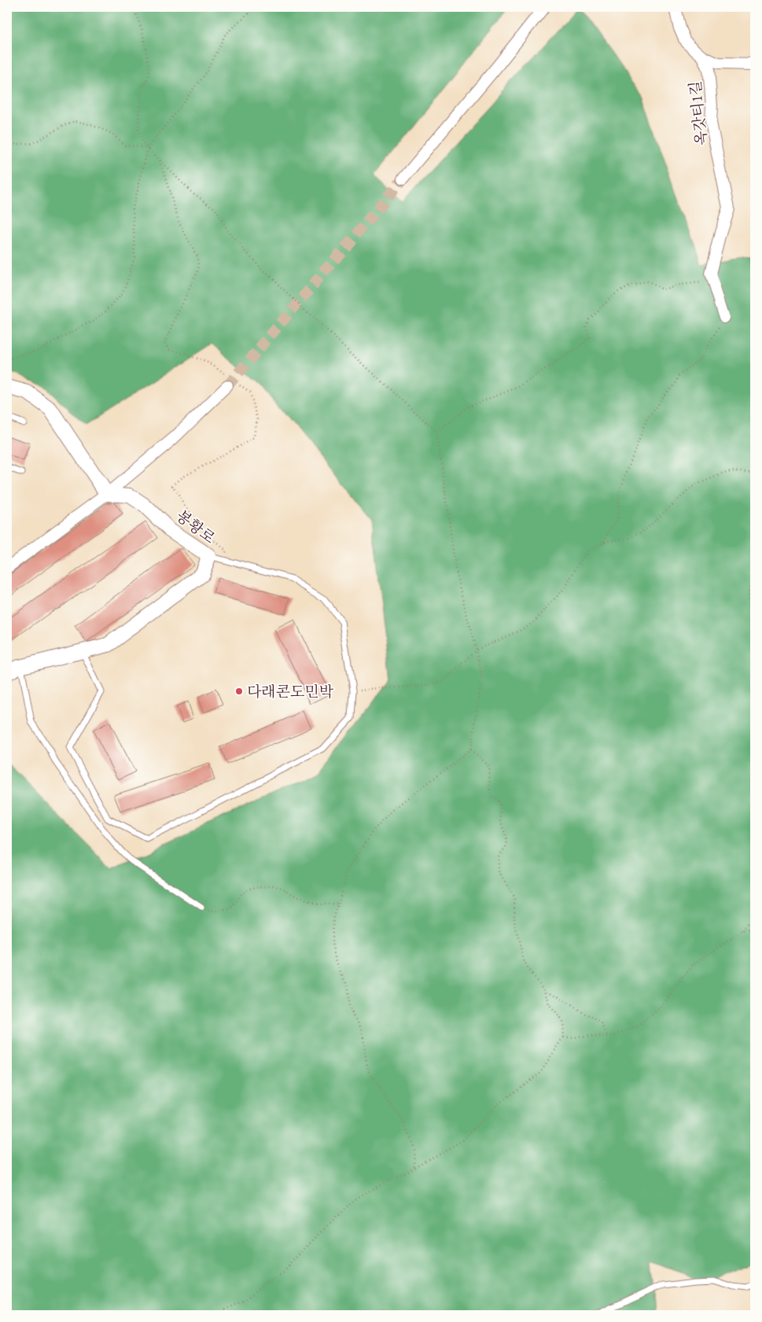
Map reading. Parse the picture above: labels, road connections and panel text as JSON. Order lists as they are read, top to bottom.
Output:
{
  "streets": {
    "street": ["옥갓티1길", "봉황로"]
  },
  "places": ["다래콘도민박"]
}
